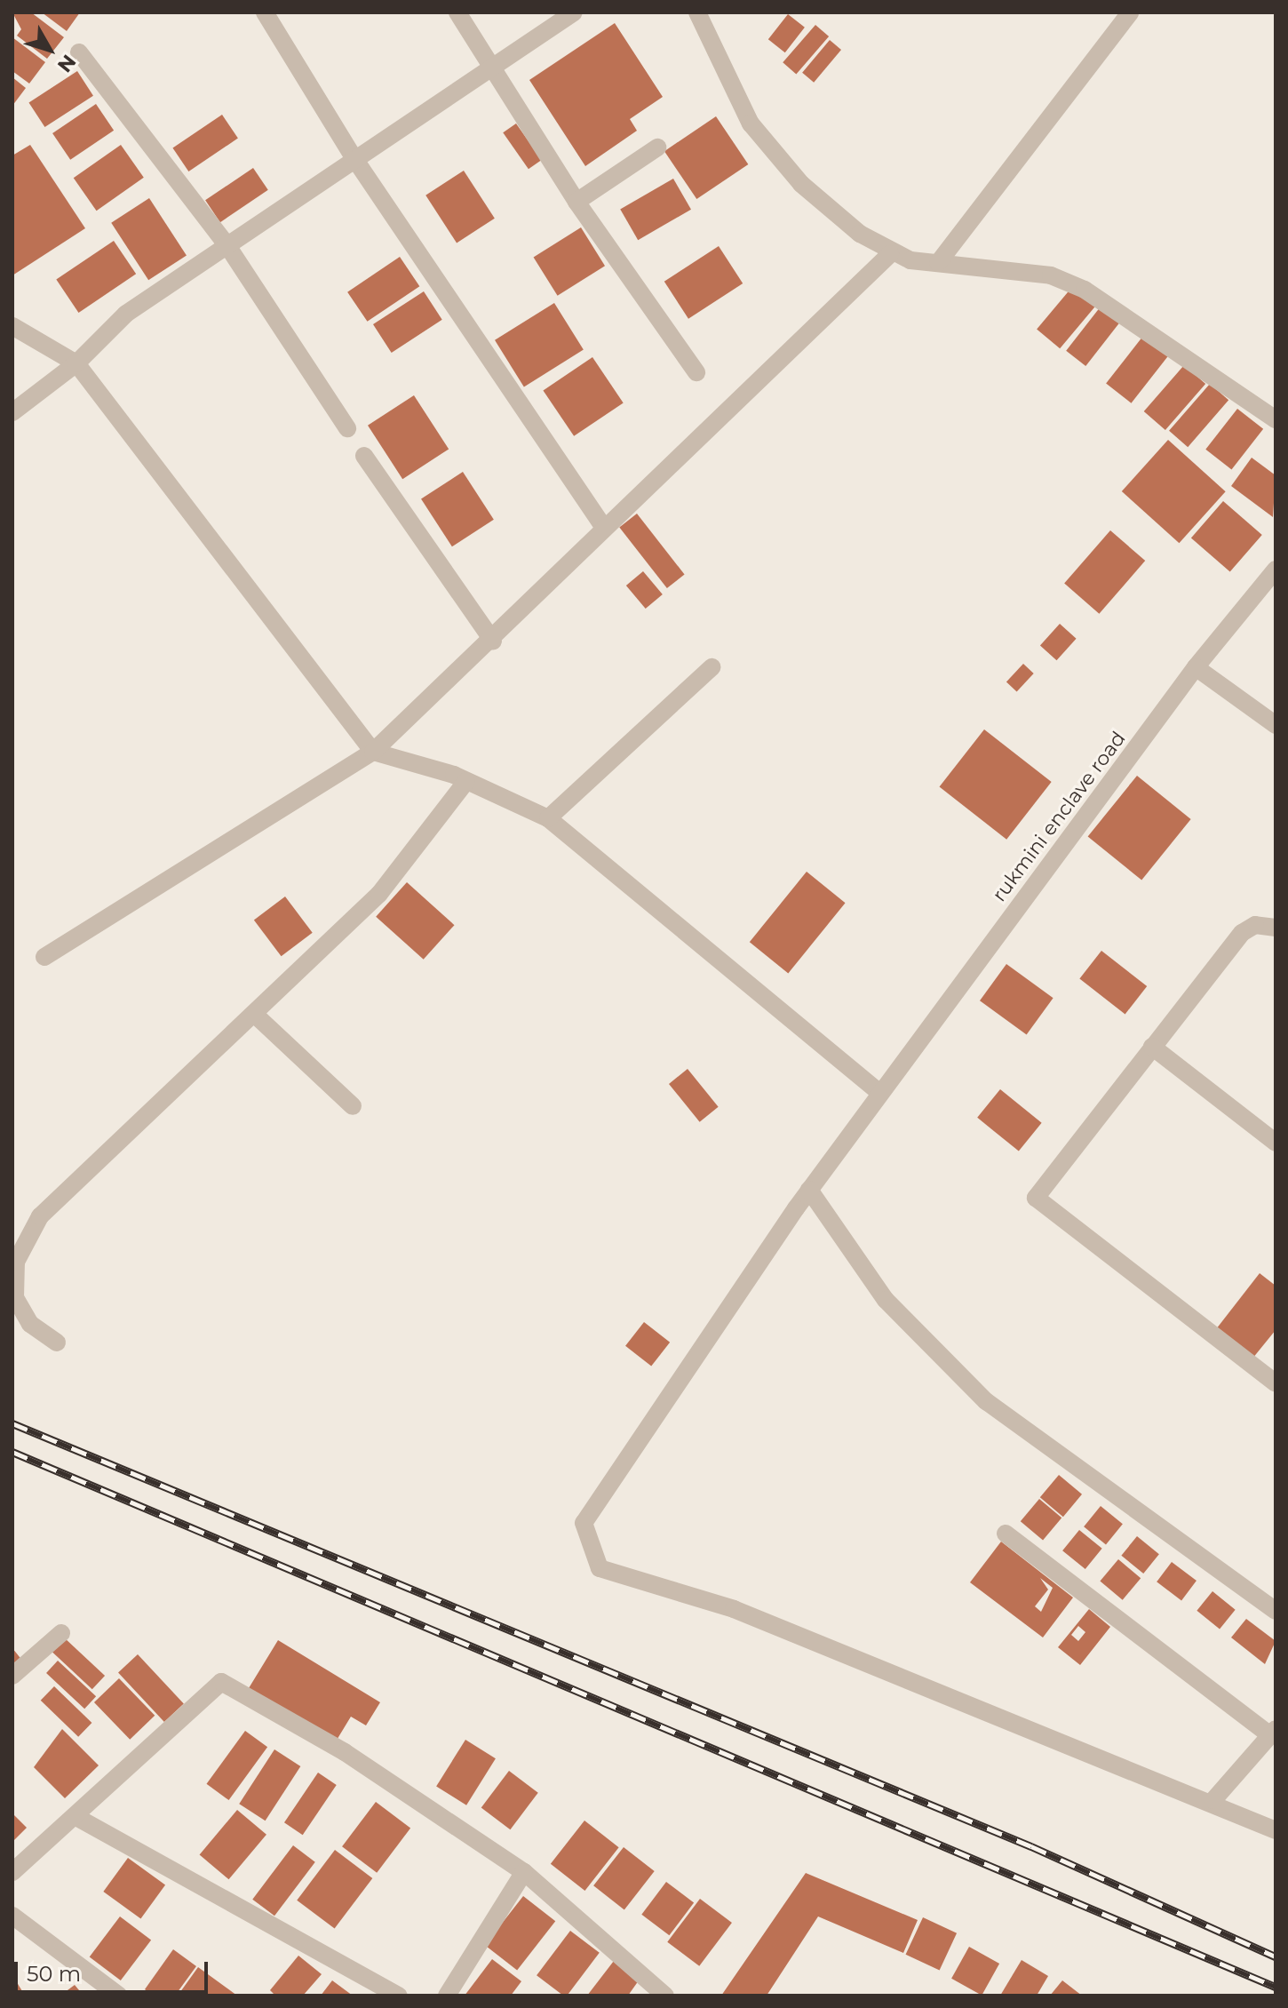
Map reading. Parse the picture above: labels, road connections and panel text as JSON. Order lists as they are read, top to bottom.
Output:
{
  "streets": {
    "street": ["rukmini enclave road"]
  },
  "scale_bar": "50 m",
  "north": "bottom right"
}
